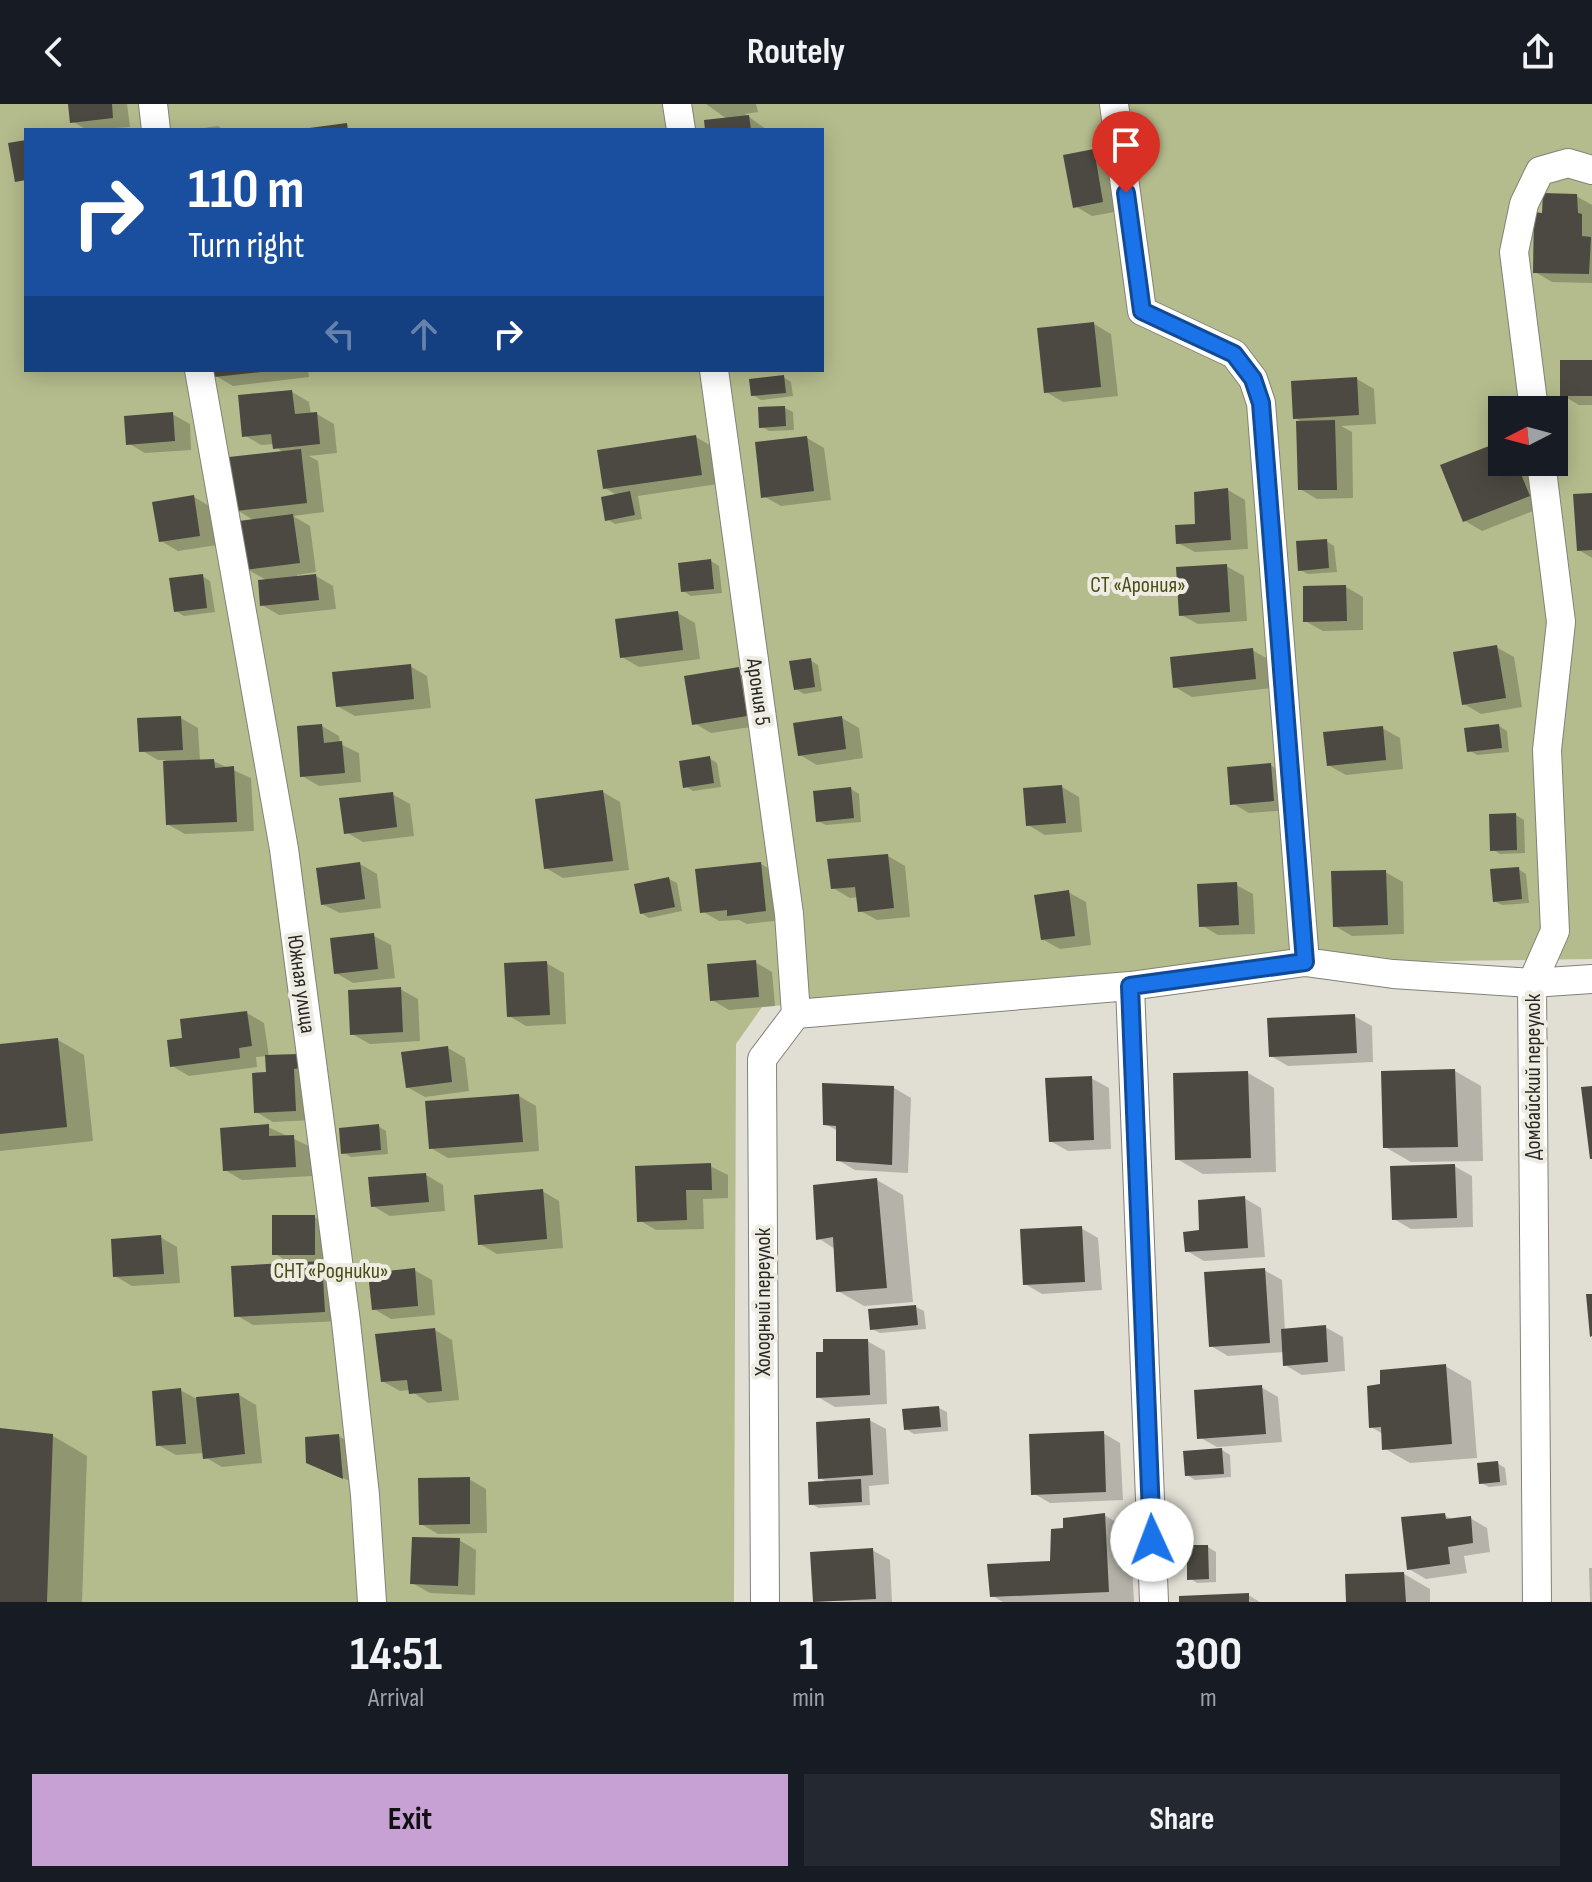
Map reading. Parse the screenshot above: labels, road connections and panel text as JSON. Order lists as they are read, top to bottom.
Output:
{
  "streets": {
    "street": [
      "Арония 5",
      "Южная улица",
      "Домбайский переулок",
      "Холодный переулок"
    ]
  },
  "crossings": [
    ["Арония 5", "Холодный переулок"]
  ],
  "parks": ["СТ «Арония»", "СНТ «Родники»"],
  "north": "left",
  "page": {
    "header": "Routely",
    "turn": ["110 m", "Turn right"],
    "eta": [
      "14:51",
      "Arrival",
      "1",
      "min",
      "300",
      "m"
    ],
    "buttons": ["Exit", "Share"]
  }
}
